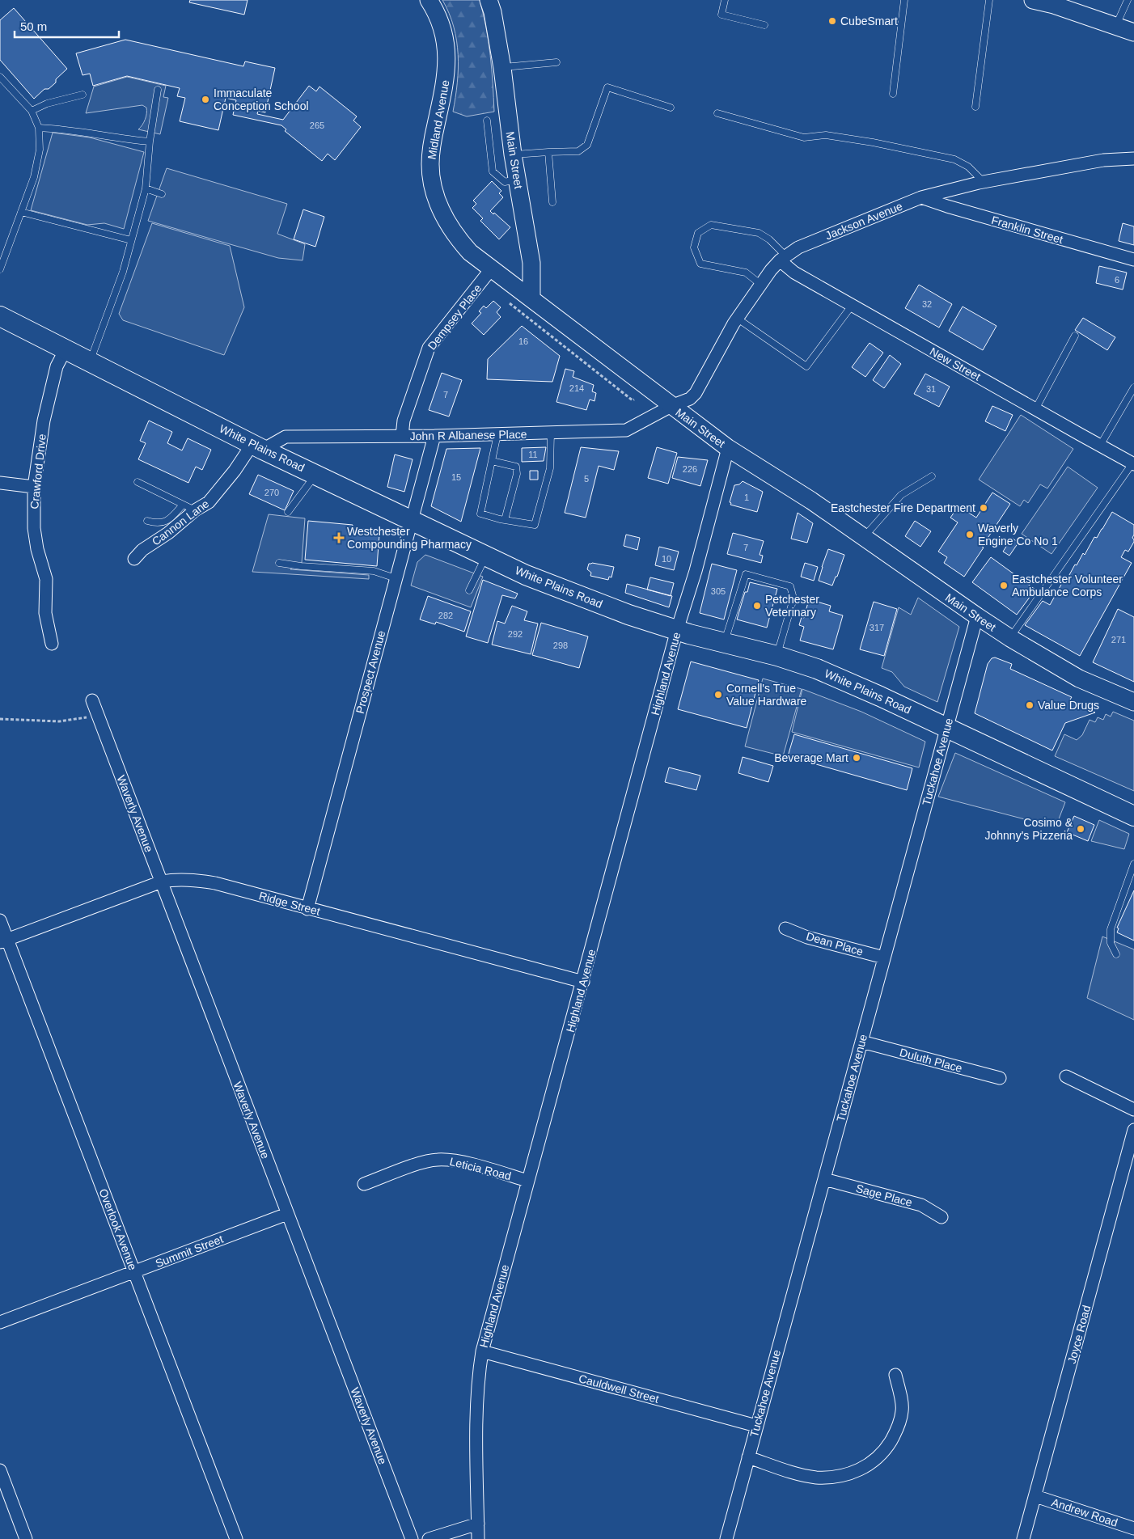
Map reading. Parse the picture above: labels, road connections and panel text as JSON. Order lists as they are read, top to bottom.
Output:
{
  "streets": {
    "main road": ["White Plains Road"],
    "street": [
      "Midland Avenue",
      "Main Street",
      "Jackson Avenue",
      "Franklin Street",
      "Dempsey Place",
      "New Street",
      "John R Albanese Place",
      "Crawford Drive",
      "Cannon Lane",
      "Prospect Avenue",
      "Highland Avenue",
      "Tuckahoe Avenue",
      "Waverly Avenue",
      "Ridge Street",
      "Dean Place",
      "Duluth Place",
      "Leticia Road",
      "Sage Place",
      "Overlook Avenue",
      "Summit Street",
      "Joyce Road",
      "Cauldwell Street",
      "Andrew Road"
    ]
  },
  "crossings": [
    ["Midland Avenue", "Main Street"],
    ["Midland Avenue", "Dempsey Place"],
    ["Main Street", "Jackson Avenue"],
    ["Main Street", "John R Albanese Place"],
    ["Main Street", "Highland Avenue"],
    ["Main Street", "Tuckahoe Avenue"],
    ["Jackson Avenue", "Franklin Street"],
    ["Jackson Avenue", "New Street"],
    ["Jackson Avenue", "John R Albanese Place"],
    ["Dempsey Place", "John R Albanese Place"],
    ["John R Albanese Place", "White Plains Road"],
    ["John R Albanese Place", "Cannon Lane"],
    ["John R Albanese Place", "Prospect Avenue"],
    ["White Plains Road", "Crawford Drive"],
    ["White Plains Road", "Cannon Lane"],
    ["White Plains Road", "Prospect Avenue"],
    ["White Plains Road", "Highland Avenue"],
    ["White Plains Road", "Tuckahoe Avenue"],
    ["Prospect Avenue", "Ridge Street"],
    ["Highland Avenue", "Ridge Street"],
    ["Highland Avenue", "Leticia Road"],
    ["Highland Avenue", "Cauldwell Street"],
    ["Tuckahoe Avenue", "Dean Place"],
    ["Tuckahoe Avenue", "Duluth Place"],
    ["Tuckahoe Avenue", "Sage Place"],
    ["Tuckahoe Avenue", "Cauldwell Street"],
    ["Waverly Avenue", "Ridge Street"],
    ["Waverly Avenue", "Summit Street"],
    ["Ridge Street", "Overlook Avenue"],
    ["Overlook Avenue", "Summit Street"],
    ["Joyce Road", "Andrew Road"]
  ],
  "places": {
    "other": [
      "CubeSmart",
      "Immaculate Conception School",
      "Eastchester Fire Department",
      "Waverly Engine Co No 1",
      "Eastchester Volunteer Ambulance Corps",
      "Petchester Veterinary",
      "Cornell's True Value Hardware",
      "Value Drugs",
      "Beverage Mart",
      "Cosimo & Johnny's Pizzeria"
    ],
    "health": ["Westchester Compounding Pharmacy"]
  },
  "house_numbers": [
    "265",
    "6",
    "32",
    "16",
    "214",
    "31",
    "7",
    "11",
    "226",
    "15",
    "5",
    "270",
    "1",
    "7",
    "10",
    "305",
    "282",
    "317",
    "292",
    "271",
    "298"
  ],
  "scale_bar": "50 m"
}
